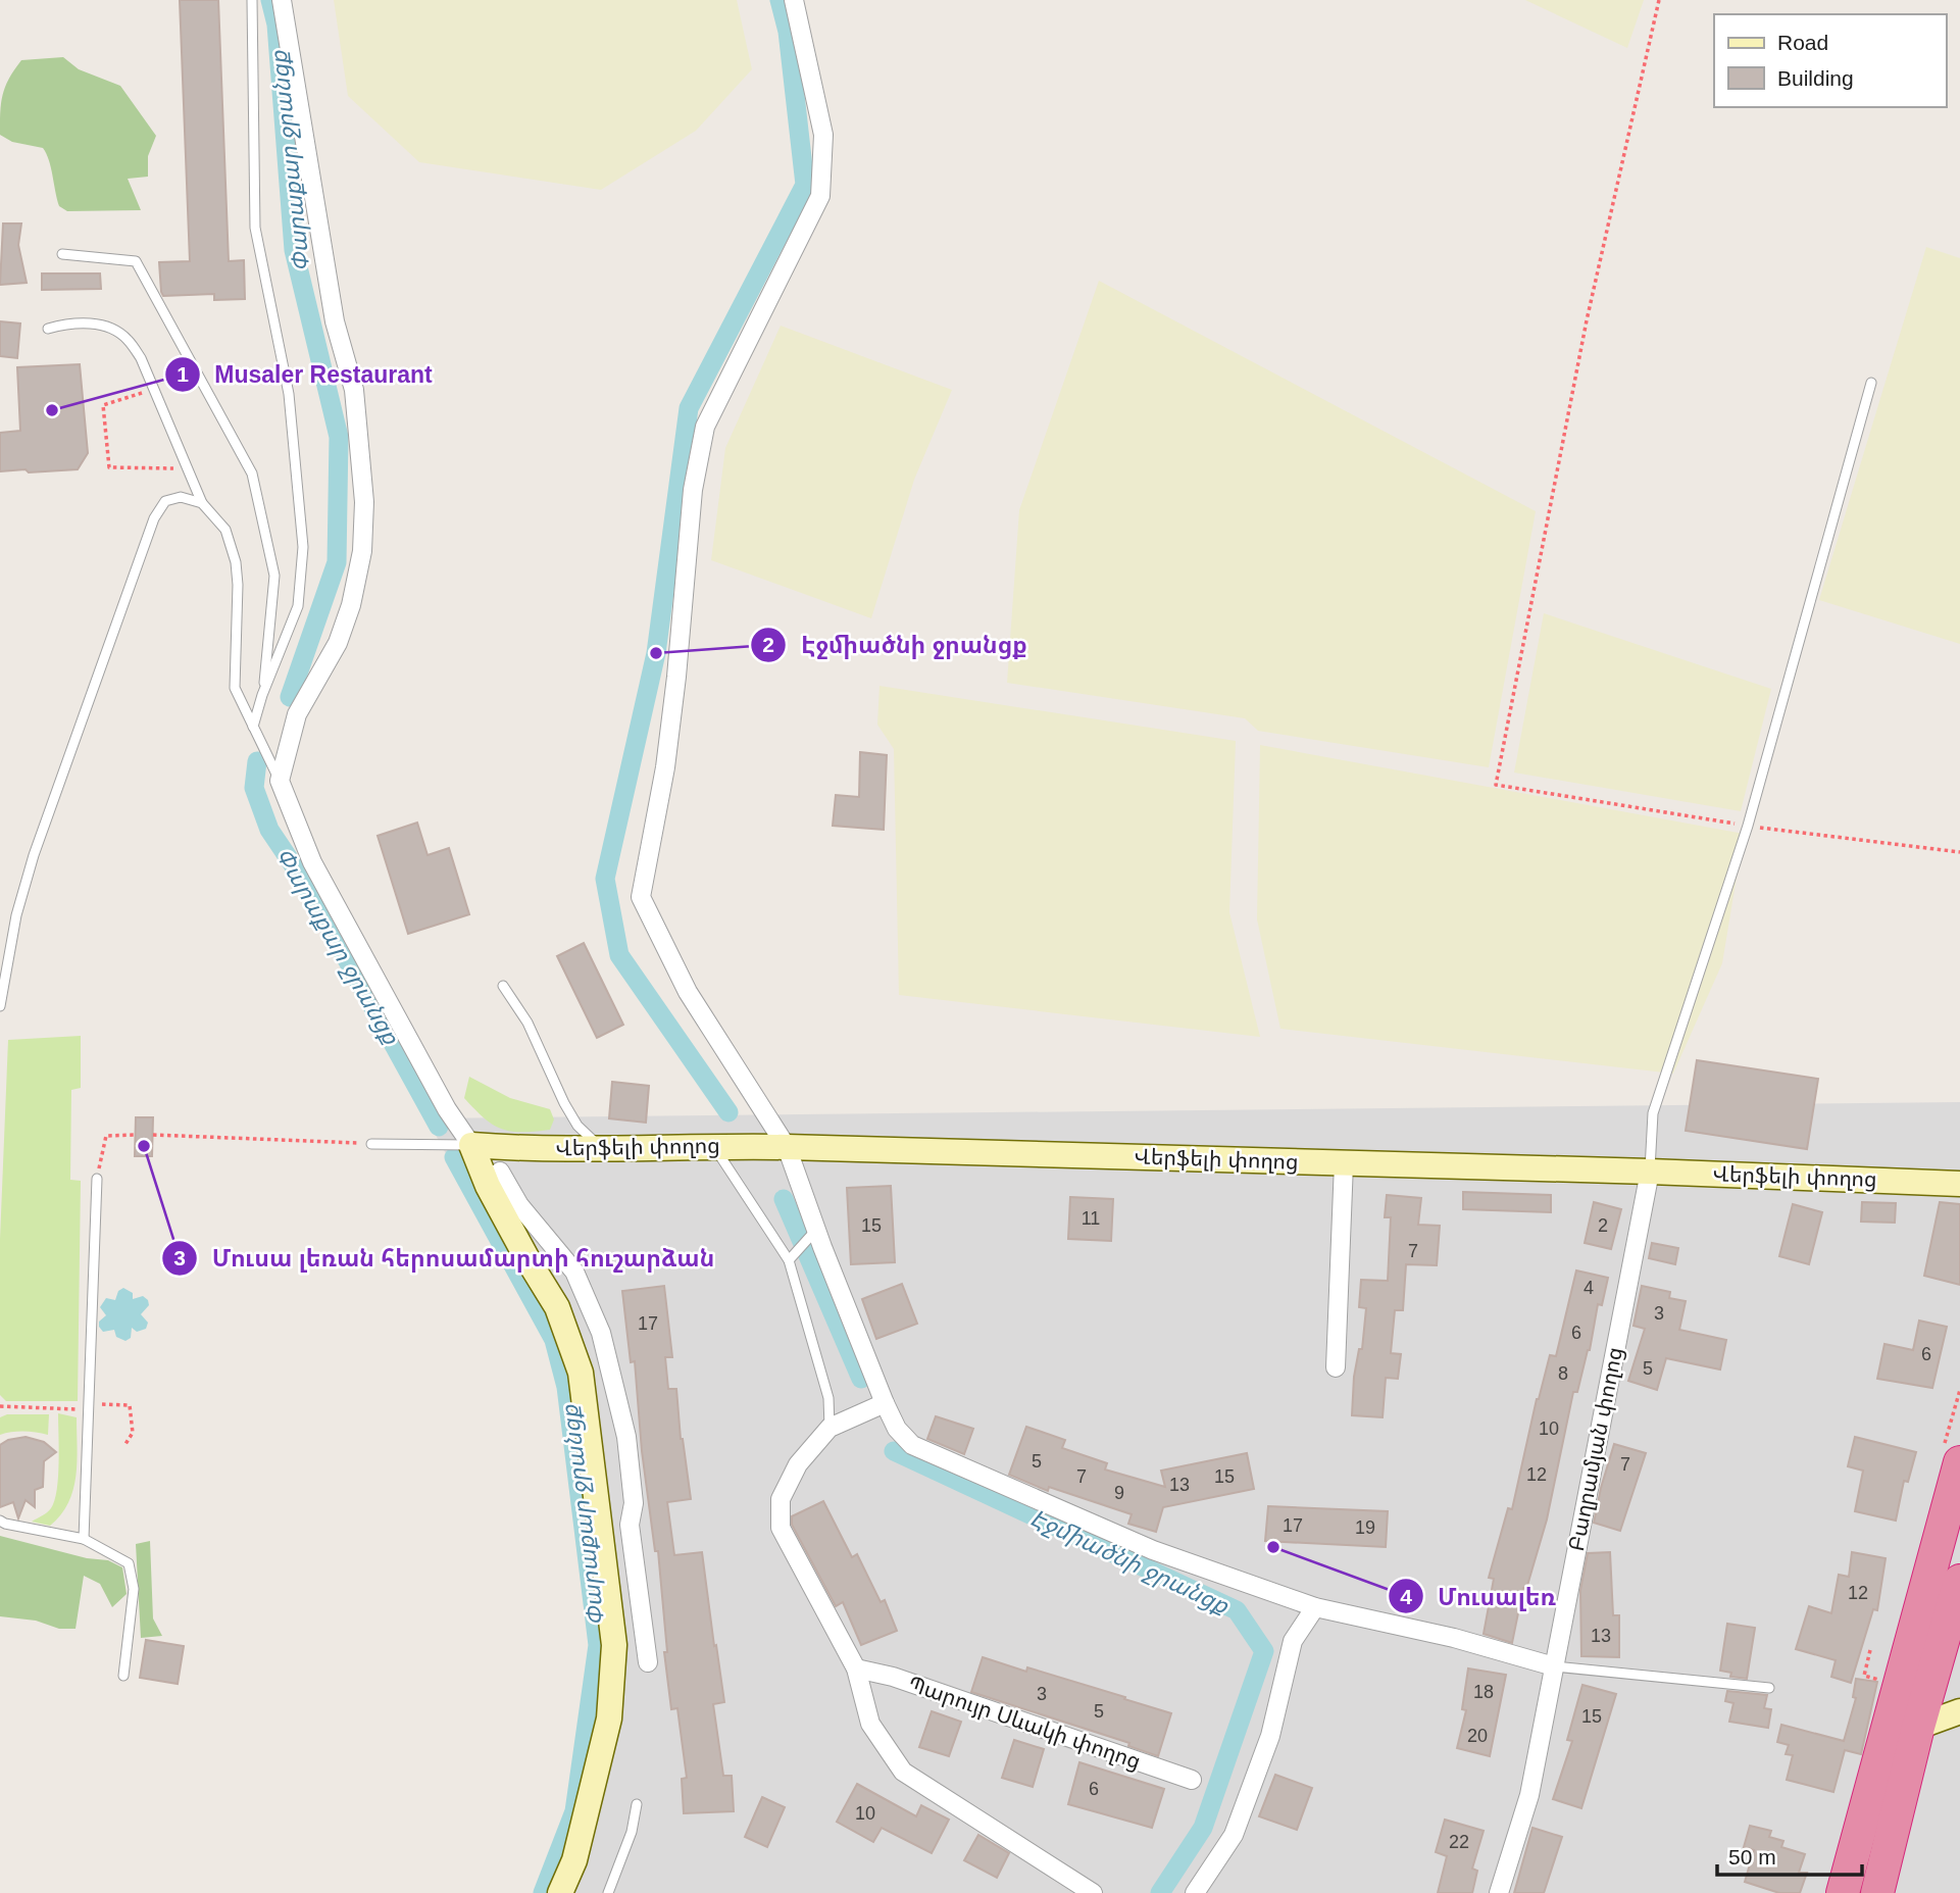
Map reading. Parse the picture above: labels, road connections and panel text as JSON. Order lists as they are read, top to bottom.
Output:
{
  "streets": {
    "street": ["Վերֆելի փողոց", "Բաղրամյան փողոց", "Պարույր Սևակի փողոց"]
  },
  "crossings": [
    ["Վերֆելի փողոց", "Բաղրամյան փողոց"]
  ],
  "water": ["Փարաքար ջրանցք", "Էջմիածնի ջրանցք"],
  "places": [
    "Musaler Restaurant",
    "Էջմիածնի ջրանցք",
    "Մուսա լեռան հերոսամարտի հուշարձան",
    "Մուսալեռ"
  ],
  "house_numbers": [
    "11",
    "15",
    "2",
    "7",
    "4",
    "3",
    "17",
    "6",
    "6",
    "5",
    "8",
    "10",
    "5",
    "7",
    "12",
    "7",
    "15",
    "13",
    "9",
    "17",
    "19",
    "12",
    "13",
    "18",
    "3",
    "5",
    "15",
    "20",
    "6",
    "10",
    "22"
  ],
  "legend": ["Road", "Building"],
  "scale_bar": "50 m"
}
